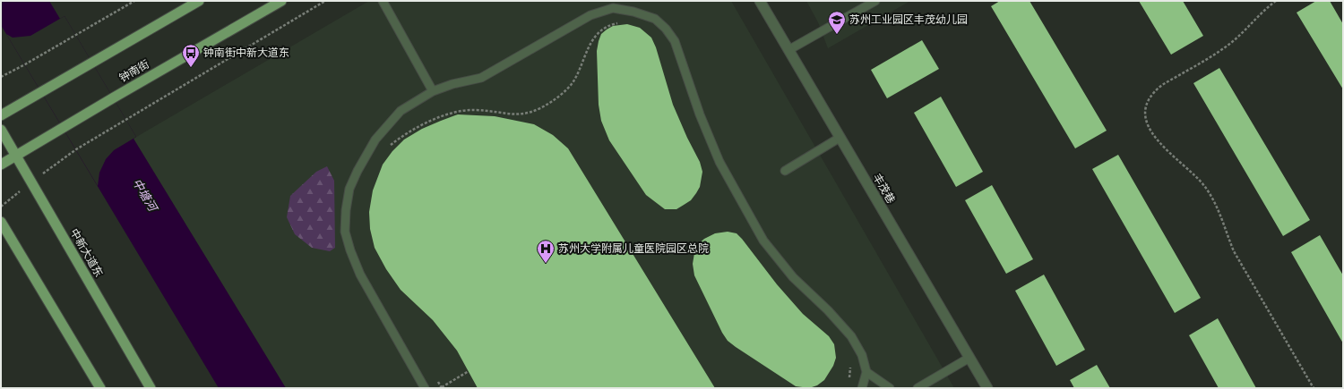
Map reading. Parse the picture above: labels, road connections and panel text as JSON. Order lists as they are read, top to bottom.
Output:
{
  "streets": {
    "main road": ["钟南街", "中新大道东"],
    "street": ["丰茂巷"]
  },
  "crossings": [
    ["钟南街", "中新大道东"]
  ],
  "water": ["中塘河"],
  "places": {
    "school or university": ["苏州工业园区丰茂幼儿园"],
    "bus stop": ["钟南街中新大道东"],
    "hospital": ["苏州大学附属儿童医院园区总院"]
  }
}
